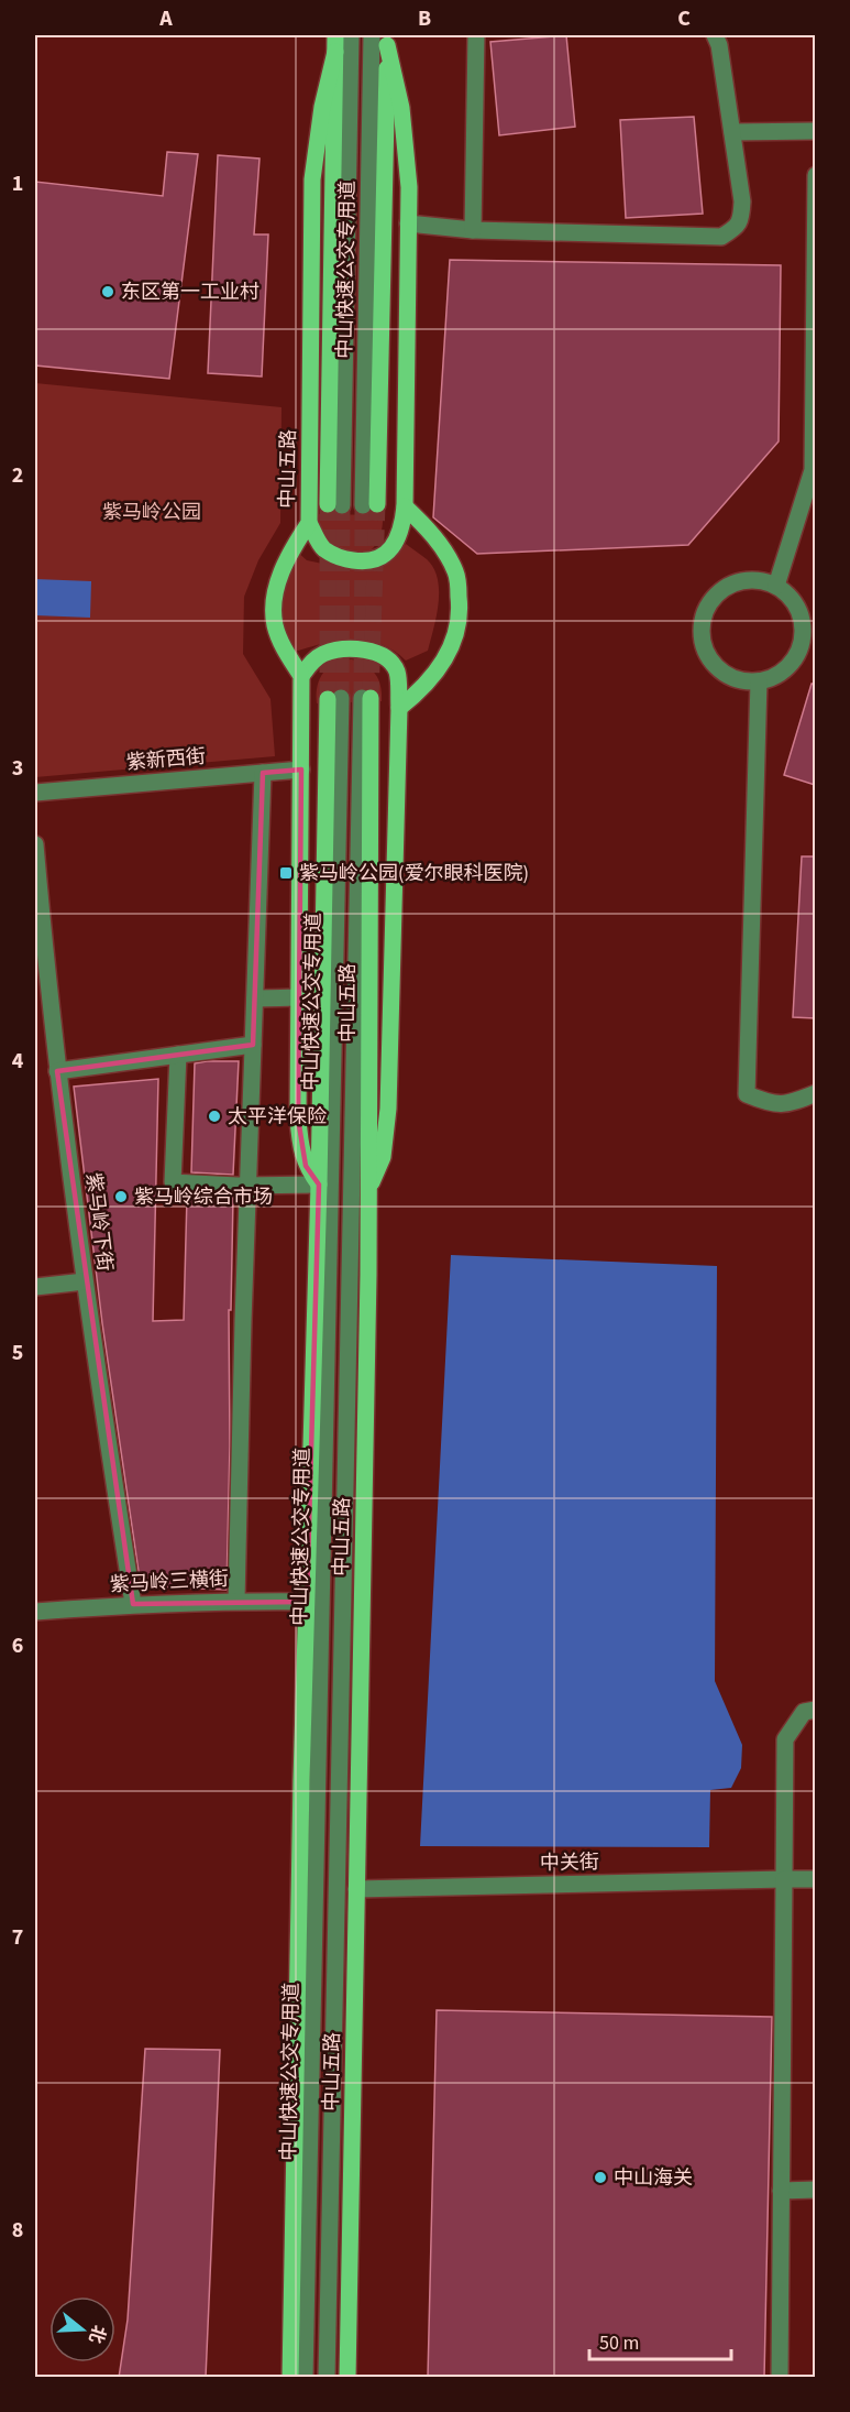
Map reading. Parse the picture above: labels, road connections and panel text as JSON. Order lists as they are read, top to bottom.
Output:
{
  "streets": {
    "main road": ["中山五路"],
    "street": [
      "中山快速公交专用道",
      "紫新西街",
      "紫马岭下街",
      "紫马岭三横街",
      "中关街"
    ]
  },
  "crossings": [
    ["中山快速公交专用道", "中山五路"],
    ["中山五路", "紫马岭三横街"],
    ["中山五路", "中关街"],
    ["紫马岭下街", "紫马岭三横街"]
  ],
  "parks": ["紫马岭公园"],
  "places": {
    "other": [
      "东区第一工业村",
      "太平洋保险",
      "紫马岭综合市场",
      "中山海关"
    ],
    "transit": ["紫马岭公园(爱尔眼科医院)"]
  },
  "scale_bar": "50 m",
  "north": "right",
  "grid": {
    "columns": ["A", "B", "C"],
    "rows": [
      "1",
      "2",
      "3",
      "4",
      "5",
      "6",
      "7",
      "8"
    ]
  }
}
